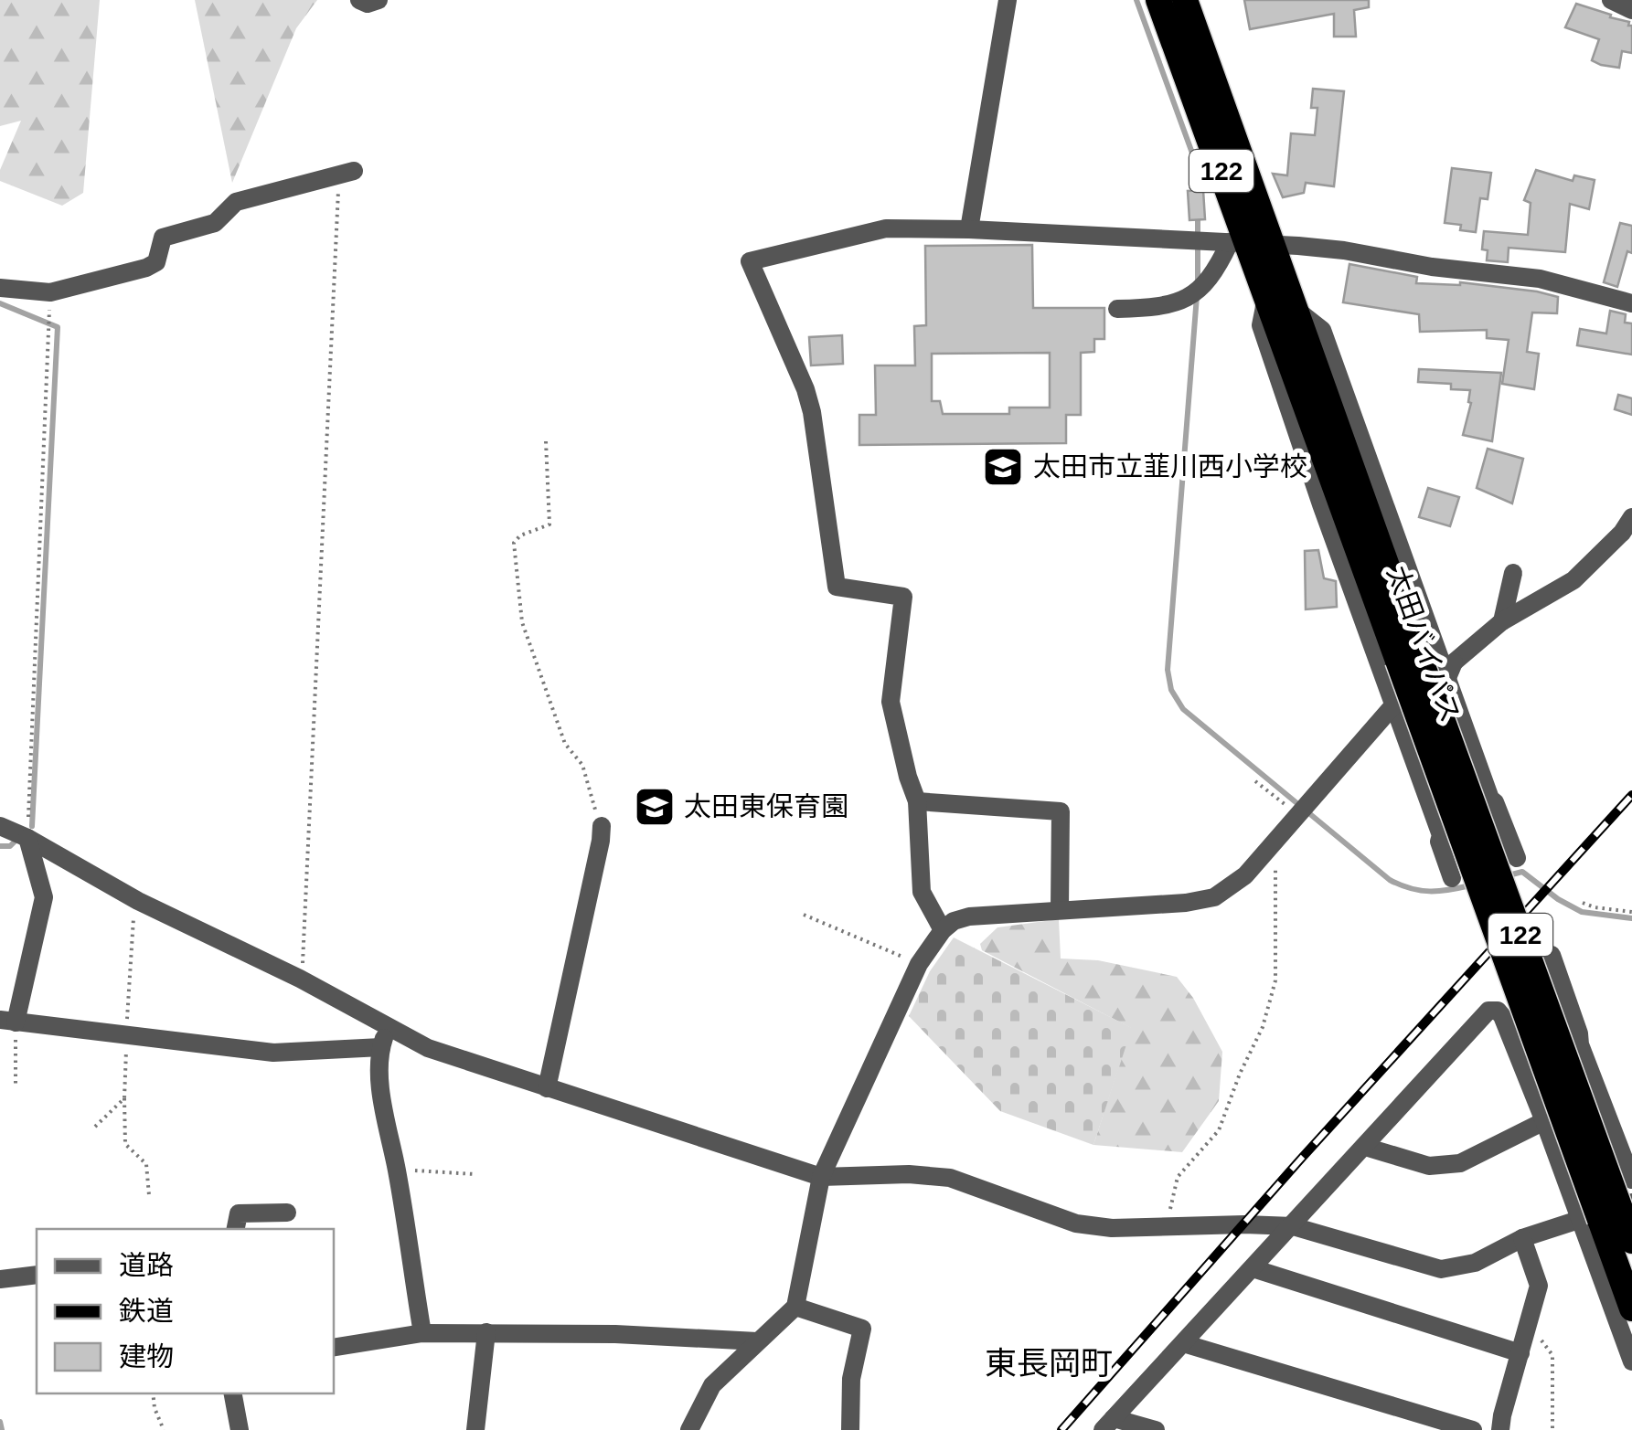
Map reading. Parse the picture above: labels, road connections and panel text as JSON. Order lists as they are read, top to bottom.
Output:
{
  "streets": {
    "highway": ["122", "太田バイパス"]
  },
  "districts": ["東長岡町"],
  "places": {
    "school or university": ["太田市立韮川西小学校", "太田東保育園"]
  },
  "legend": ["道路", "鉄道", "建物"]
}
